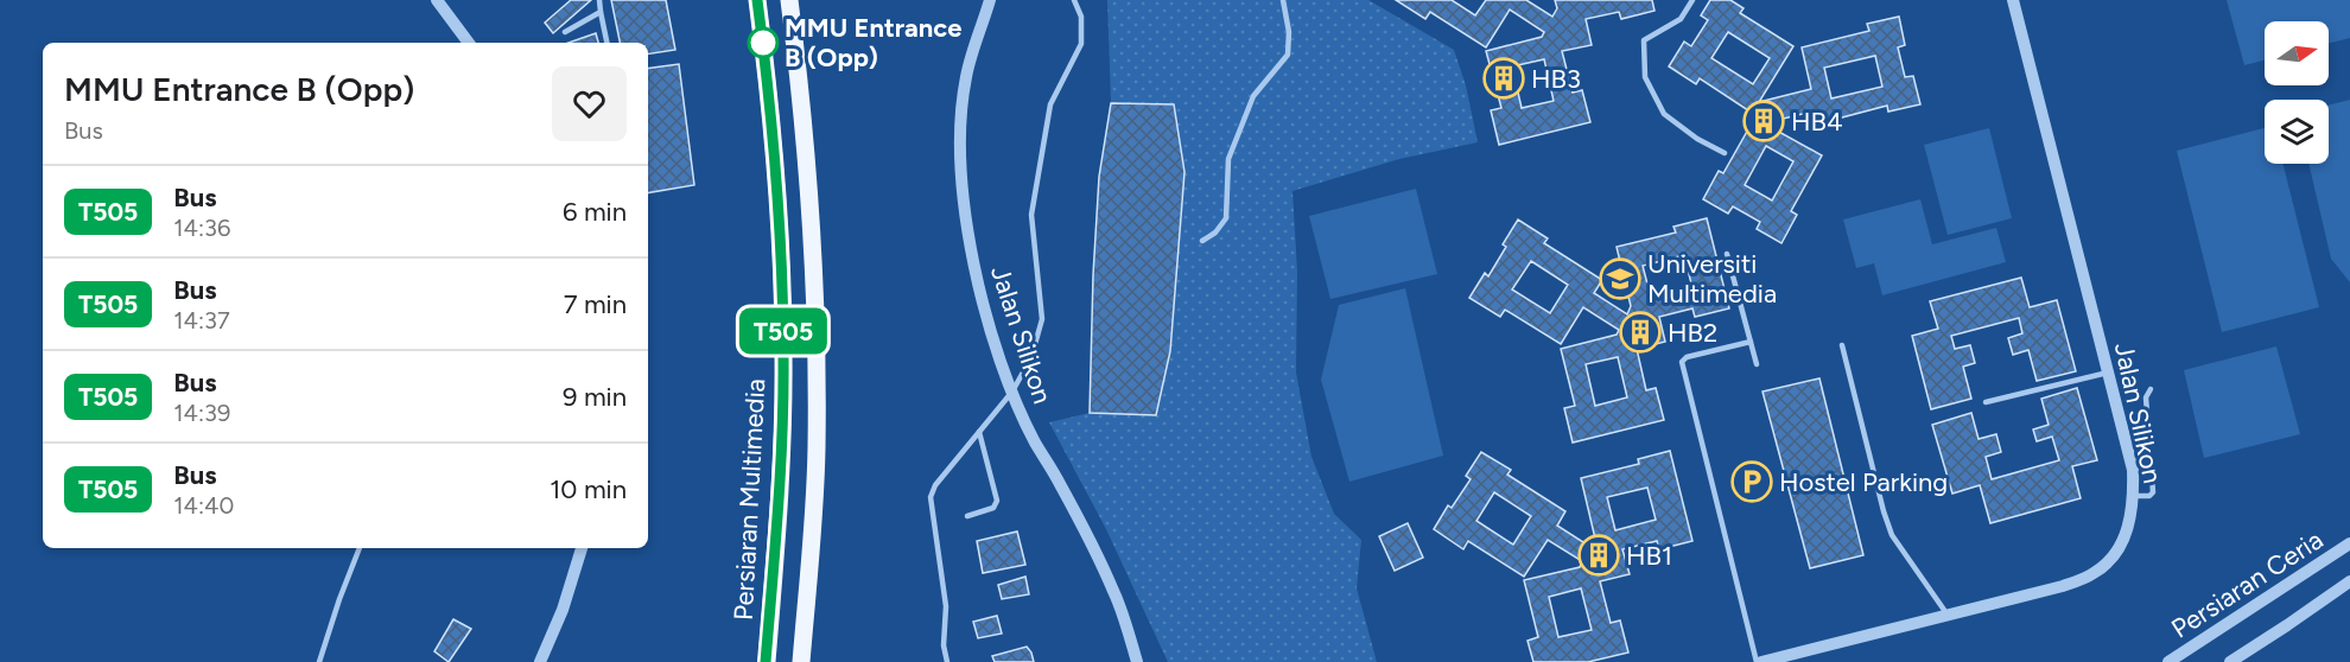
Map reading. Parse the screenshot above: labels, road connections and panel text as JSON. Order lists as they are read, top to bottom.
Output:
{
  "streets": {
    "main road": ["Persiaran Multimedia"],
    "street": ["Jalan Silikon", "Persiaran Ceria"]
  },
  "places": {
    "other": ["MMU Entrance B (Opp)"],
    "building": [
      "HB3",
      "HB4",
      "HB2",
      "HB1"
    ],
    "school or university": ["Universiti Multimedia"],
    "parking": ["Hostel Parking"]
  },
  "lines": ["bus line T505"],
  "north": "right",
  "page": {
    "on_map": "T505",
    "heading": ["MMU Entrance B (Opp)", "Bus"],
    "list": [
      {
        "mark": "T505",
        "name": "Bus",
        "note": "14:36",
        "value": "6 min"
      },
      {
        "mark": "T505",
        "name": "Bus",
        "note": "14:37",
        "value": "7 min"
      },
      {
        "mark": "T505",
        "name": "Bus",
        "note": "14:39",
        "value": "9 min"
      },
      {
        "mark": "T505",
        "name": "Bus",
        "note": "14:40",
        "value": "10 min"
      }
    ]
  }
}
